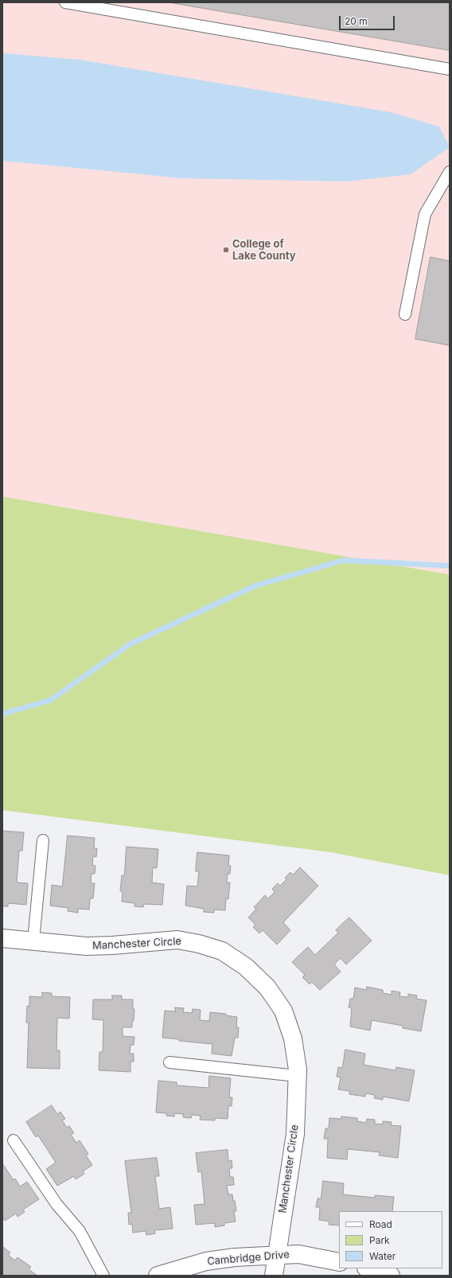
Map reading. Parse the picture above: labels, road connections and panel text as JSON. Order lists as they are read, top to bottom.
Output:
{
  "streets": {
    "street": ["Manchester Circle", "Cambridge Drive"]
  },
  "crossings": [
    ["Manchester Circle", "Cambridge Drive"]
  ],
  "places": ["College of Lake County"],
  "legend": ["Road", "Park", "Water"],
  "scale_bar": "20 m"
}
